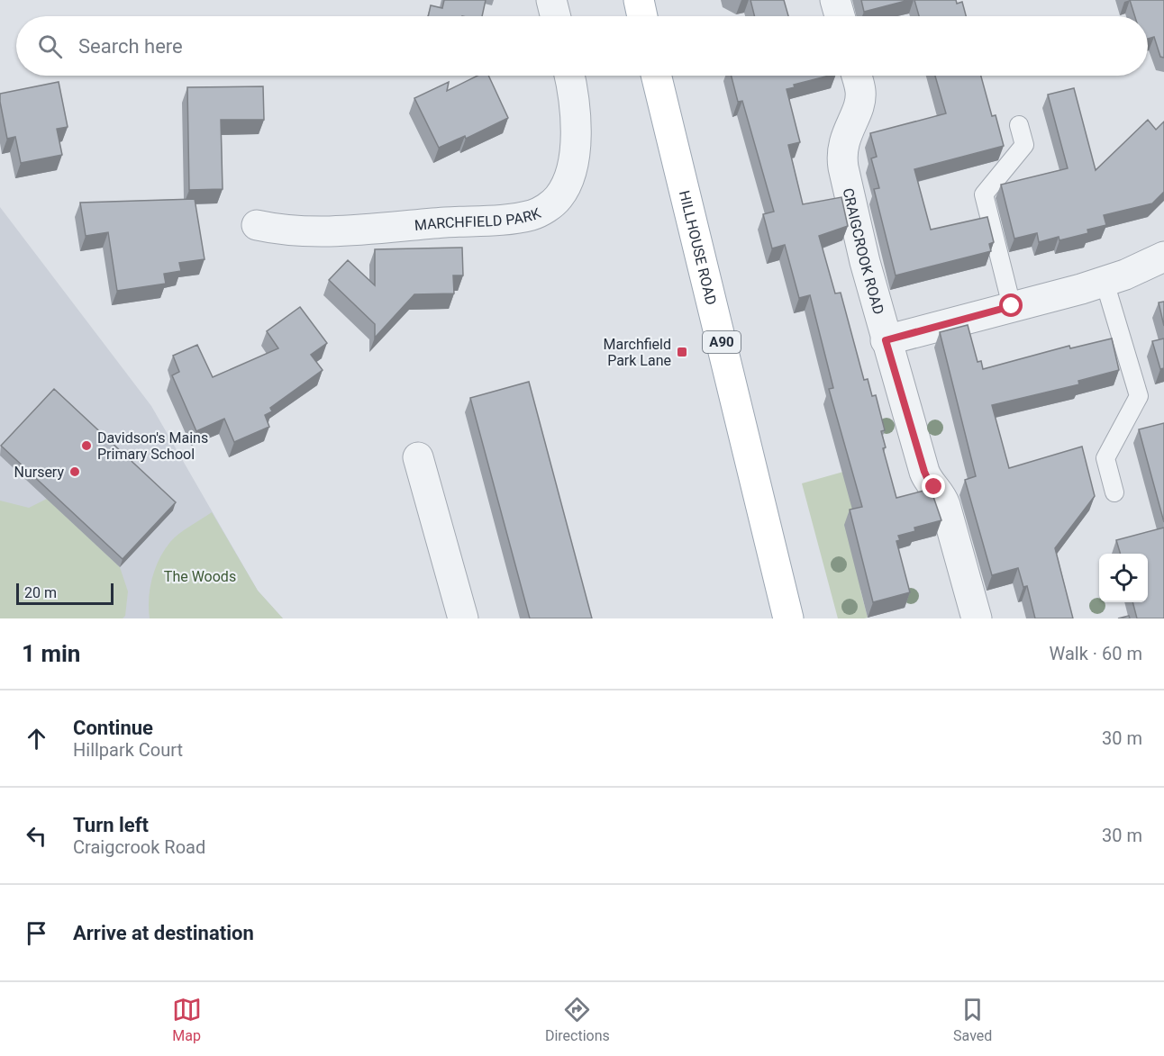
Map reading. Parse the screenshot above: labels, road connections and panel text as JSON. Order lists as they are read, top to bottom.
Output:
{
  "streets": {
    "main road": ["HILLHOUSE ROAD", "A90"],
    "street": ["MARCHFIELD PARK", "CRAIGCROOK ROAD"]
  },
  "parks": ["The Woods"],
  "places": {
    "transit": ["Marchfield Park Lane"],
    "other": ["Davidson's Mains Primary School", "Nursery"]
  },
  "scale_bar": "20 m",
  "page": {
    "search": "Search here",
    "scale": "20 m",
    "heading": ["1 min", "Walk · 60 m"],
    "list": [
      ["Continue", "Hillpark Court", "30 m"],
      ["Turn left", "Craigcrook Road", "30 m"],
      "Arrive at destination"
    ],
    "nav": ["Map", "Directions", "Saved"]
  }
}
